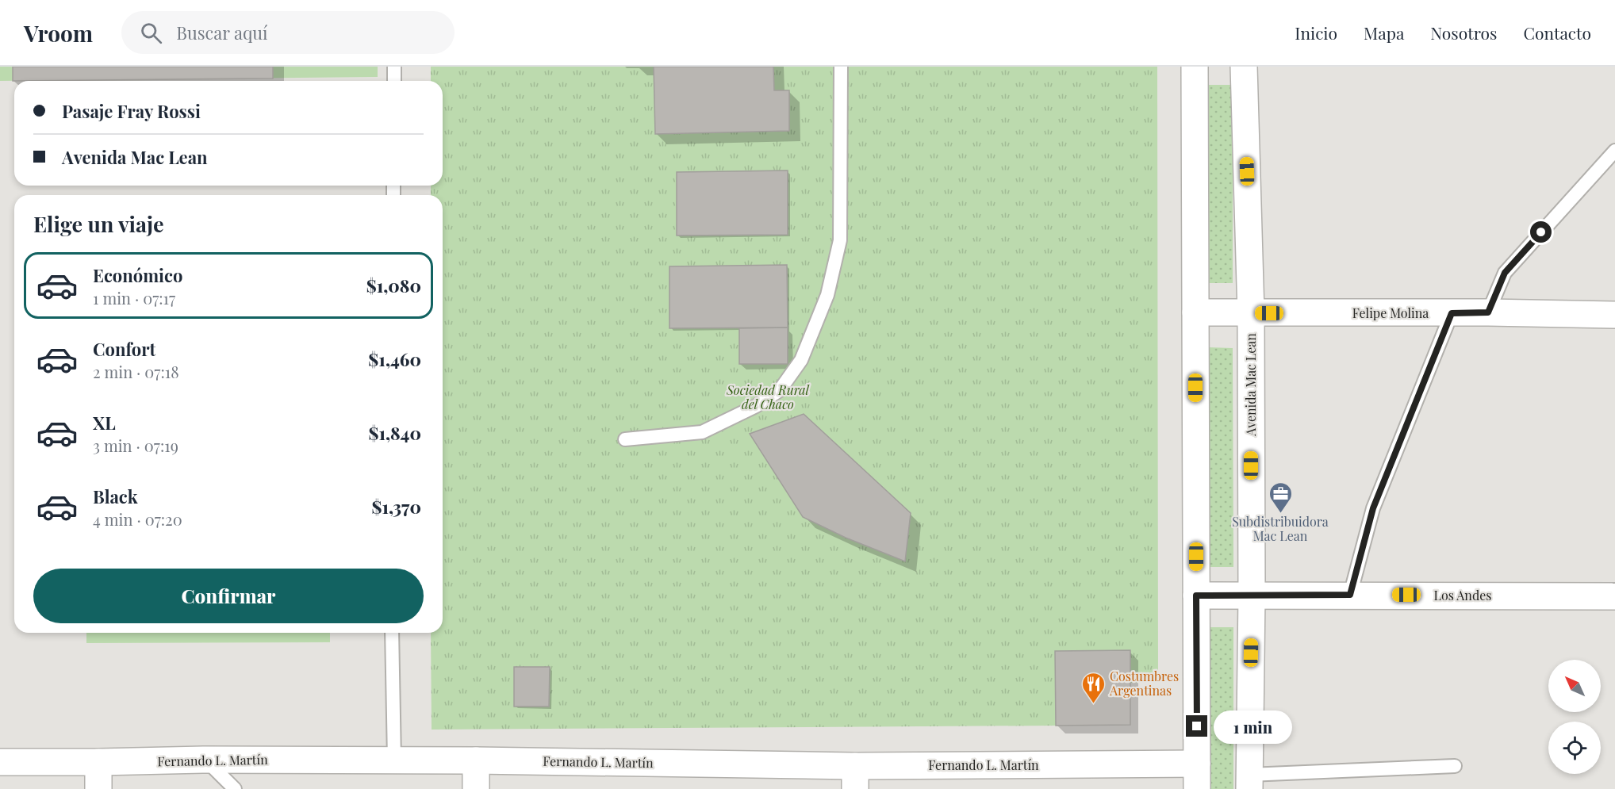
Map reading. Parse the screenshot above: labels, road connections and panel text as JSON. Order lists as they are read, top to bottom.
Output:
{
  "streets": {
    "street": [
      "Felipe Molina",
      "Avenida Mac Lean",
      "Los Andes",
      "Fernando L. Martín"
    ]
  },
  "crossings": [
    ["Felipe Molina", "Avenida Mac Lean"],
    ["Avenida Mac Lean", "Los Andes"]
  ],
  "parks": ["Sociedad Rural del Chaco"],
  "places": {
    "office": ["Subdistribuidora Mac Lean"],
    "restaurant": ["Costumbres Argentinas"]
  },
  "north": "top left",
  "page": {
    "header": "Vroom",
    "search": "Buscar aquí",
    "nav": [
      "Inicio",
      "Mapa",
      "Nosotros",
      "Contacto"
    ],
    "banner": ["Pasaje Fray Rossi", "Avenida Mac Lean"],
    "heading": "Elige un viaje",
    "list": [
      {
        "name": "Económico",
        "note": "1 min · 07:17",
        "value": "$1,080"
      },
      {
        "name": "Confort",
        "note": "2 min · 07:18",
        "value": "$1,460"
      },
      {
        "name": "XL",
        "note": "3 min · 07:19",
        "value": "$1,840"
      },
      {
        "name": "Black",
        "note": "4 min · 07:20",
        "value": "$1,370"
      }
    ],
    "buttons": "Confirmar",
    "bubble": "1 min"
  }
}
